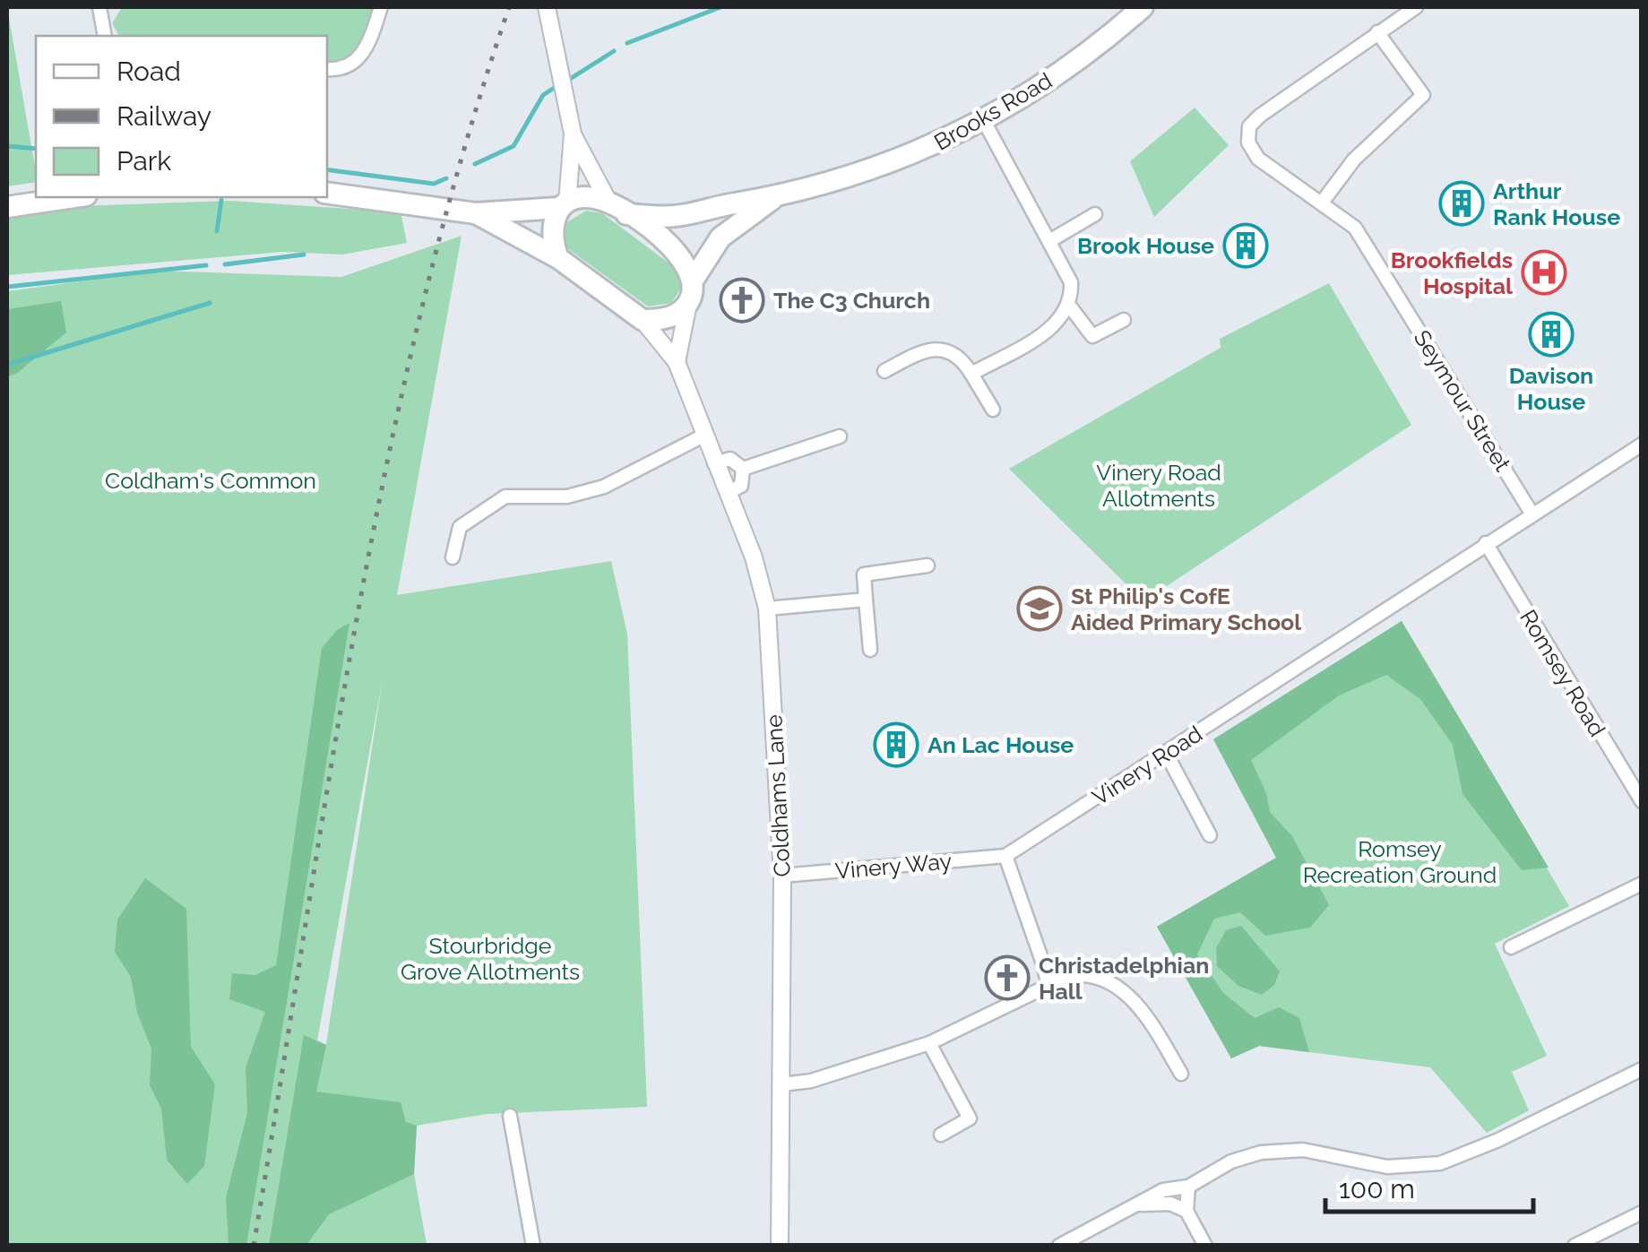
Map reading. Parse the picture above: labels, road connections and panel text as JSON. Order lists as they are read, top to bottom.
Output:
{
  "streets": {
    "main road": ["Brooks Road"],
    "street": [
      "Seymour Street",
      "Romsey Road",
      "Vinery Road",
      "Coldhams Lane",
      "Vinery Way"
    ]
  },
  "crossings": [
    ["Seymour Street", "Vinery Road"],
    ["Romsey Road", "Vinery Road"],
    ["Vinery Road", "Vinery Way"],
    ["Coldhams Lane", "Vinery Way"]
  ],
  "parks": [
    "Vinery Road Allotments",
    "Coldham's Common",
    "Romsey Recreation Ground",
    "Stourbridge Grove Allotments"
  ],
  "places": {
    "building": [
      "Arthur Rank House",
      "Brook House",
      "Davison House",
      "An Lac House"
    ],
    "hospital": ["Brookfields Hospital"],
    "church": ["The C3 Church", "Christadelphian Hall"],
    "school or university": ["St Philip's CofE Aided Primary School"]
  },
  "legend": ["Road", "Railway", "Park"],
  "scale_bar": "100 m"
}
